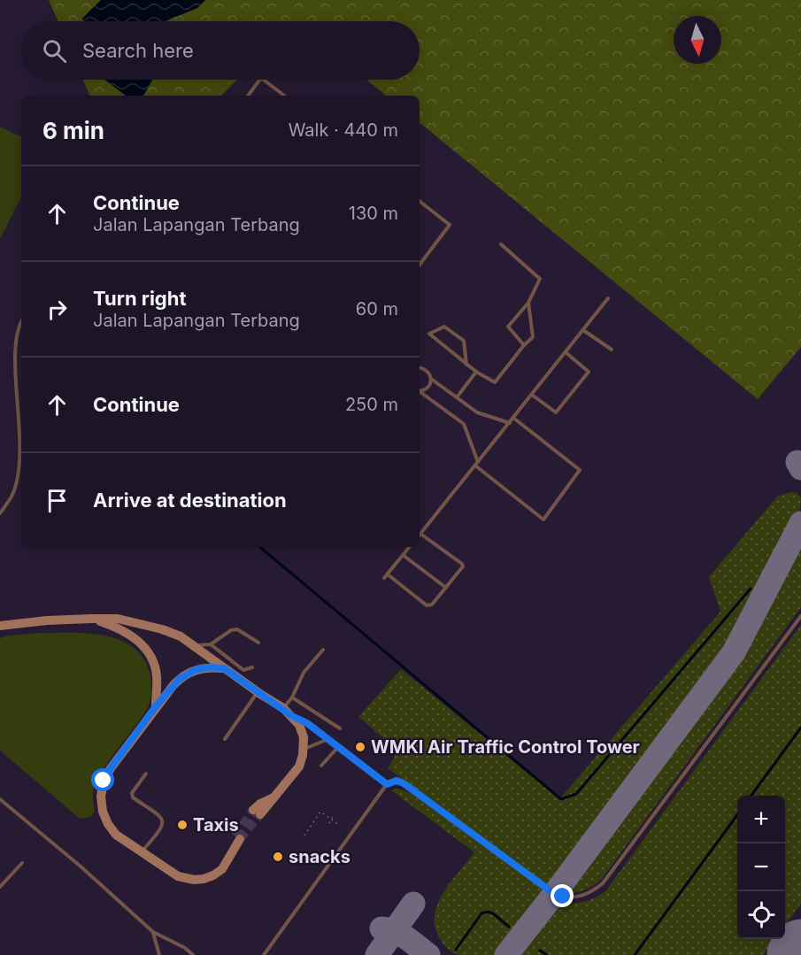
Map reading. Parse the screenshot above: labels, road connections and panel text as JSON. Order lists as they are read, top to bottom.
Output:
{
  "places": ["WMKI Air Traffic Control Tower", "Taxis", "snacks"],
  "north": "bottom",
  "page": {
    "search": "Search here",
    "heading": ["6 min", "Walk · 440 m"],
    "list": [
      ["Continue", "Jalan Lapangan Terbang", "130 m"],
      ["Turn right", "Jalan Lapangan Terbang", "60 m"],
      ["Continue", "250 m"],
      "Arrive at destination"
    ],
    "map_buttons": ["+", "−"]
  }
}
